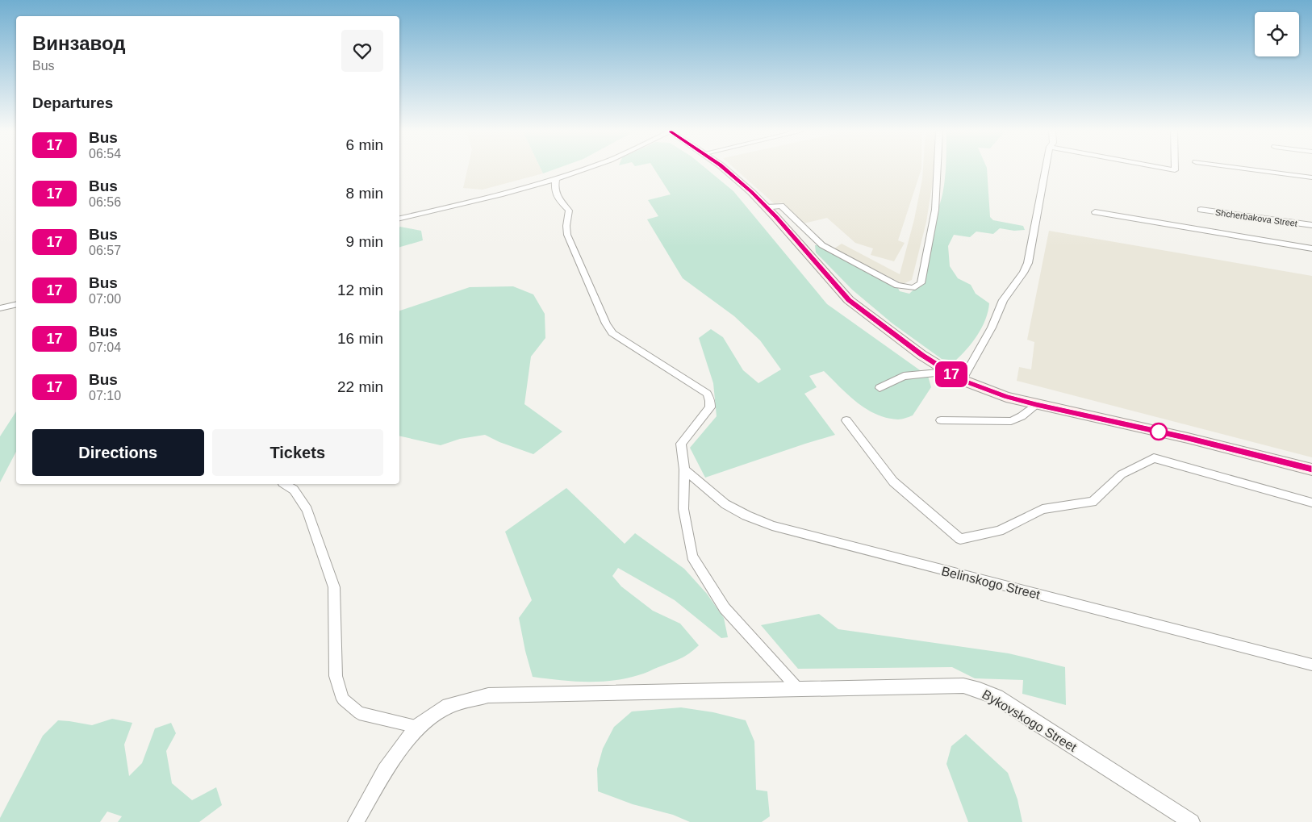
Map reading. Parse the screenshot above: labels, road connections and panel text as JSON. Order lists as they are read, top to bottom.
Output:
{
  "streets": {
    "street": ["Shcherbakova Street", "Belinskogo Street", "Bykovskogo Street"]
  },
  "lines": ["bus line 17"],
  "page": {
    "on_map": "17",
    "heading": [
      ["Винзавод", "Bus"],
      "Departures"
    ],
    "list": [
      {
        "mark": "17",
        "name": "Bus",
        "note": "06:54",
        "value": "6 min"
      },
      {
        "mark": "17",
        "name": "Bus",
        "note": "06:56",
        "value": "8 min"
      },
      {
        "mark": "17",
        "name": "Bus",
        "note": "06:57",
        "value": "9 min"
      },
      {
        "mark": "17",
        "name": "Bus",
        "note": "07:00",
        "value": "12 min"
      },
      {
        "mark": "17",
        "name": "Bus",
        "note": "07:04",
        "value": "16 min"
      },
      {
        "mark": "17",
        "name": "Bus",
        "note": "07:10",
        "value": "22 min"
      }
    ],
    "buttons": ["Directions", "Tickets"]
  }
}
